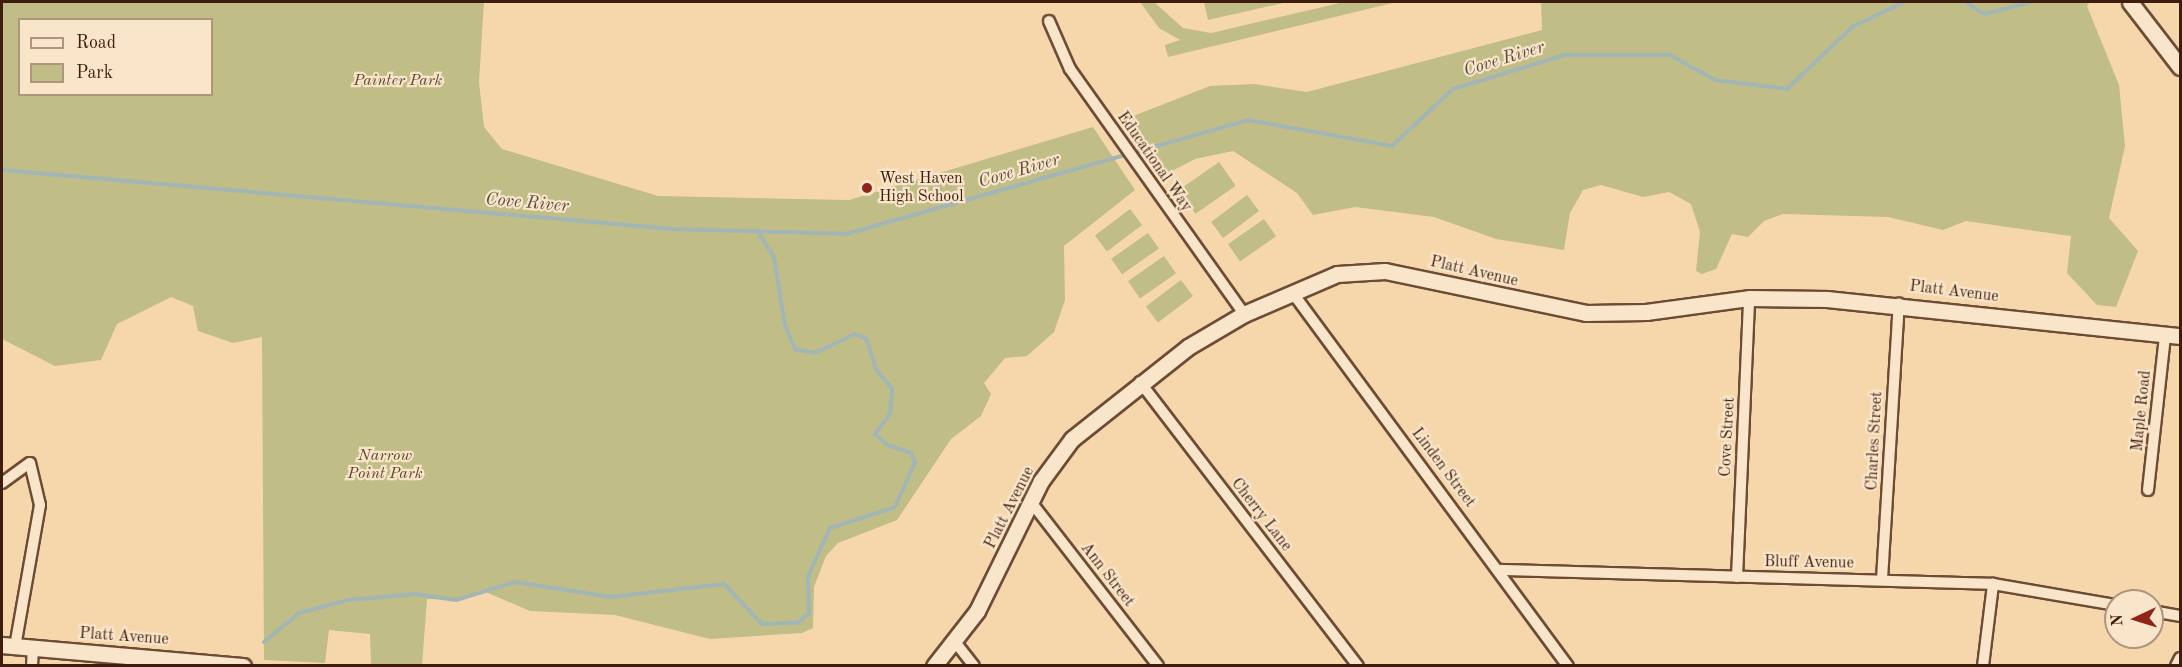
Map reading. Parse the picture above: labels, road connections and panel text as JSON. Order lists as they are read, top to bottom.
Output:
{
  "streets": {
    "main road": ["Platt Avenue"],
    "street": [
      "Educational Way",
      "Maple Road",
      "Cove Street",
      "Charles Street",
      "Linden Street",
      "Cherry Lane",
      "Bluff Avenue",
      "Ann Street"
    ]
  },
  "crossings": [
    ["Educational Way", "Platt Avenue"],
    ["Platt Avenue", "Maple Road"],
    ["Platt Avenue", "Cove Street"],
    ["Platt Avenue", "Charles Street"],
    ["Platt Avenue", "Linden Street"],
    ["Platt Avenue", "Cherry Lane"],
    ["Platt Avenue", "Ann Street"],
    ["Cove Street", "Bluff Avenue"],
    ["Charles Street", "Bluff Avenue"],
    ["Linden Street", "Bluff Avenue"]
  ],
  "water": ["Cove River"],
  "parks": ["Painter Park", "Narrow Point Park"],
  "places": ["West Haven High School"],
  "legend": ["Road", "Park"],
  "north": "left"
}
